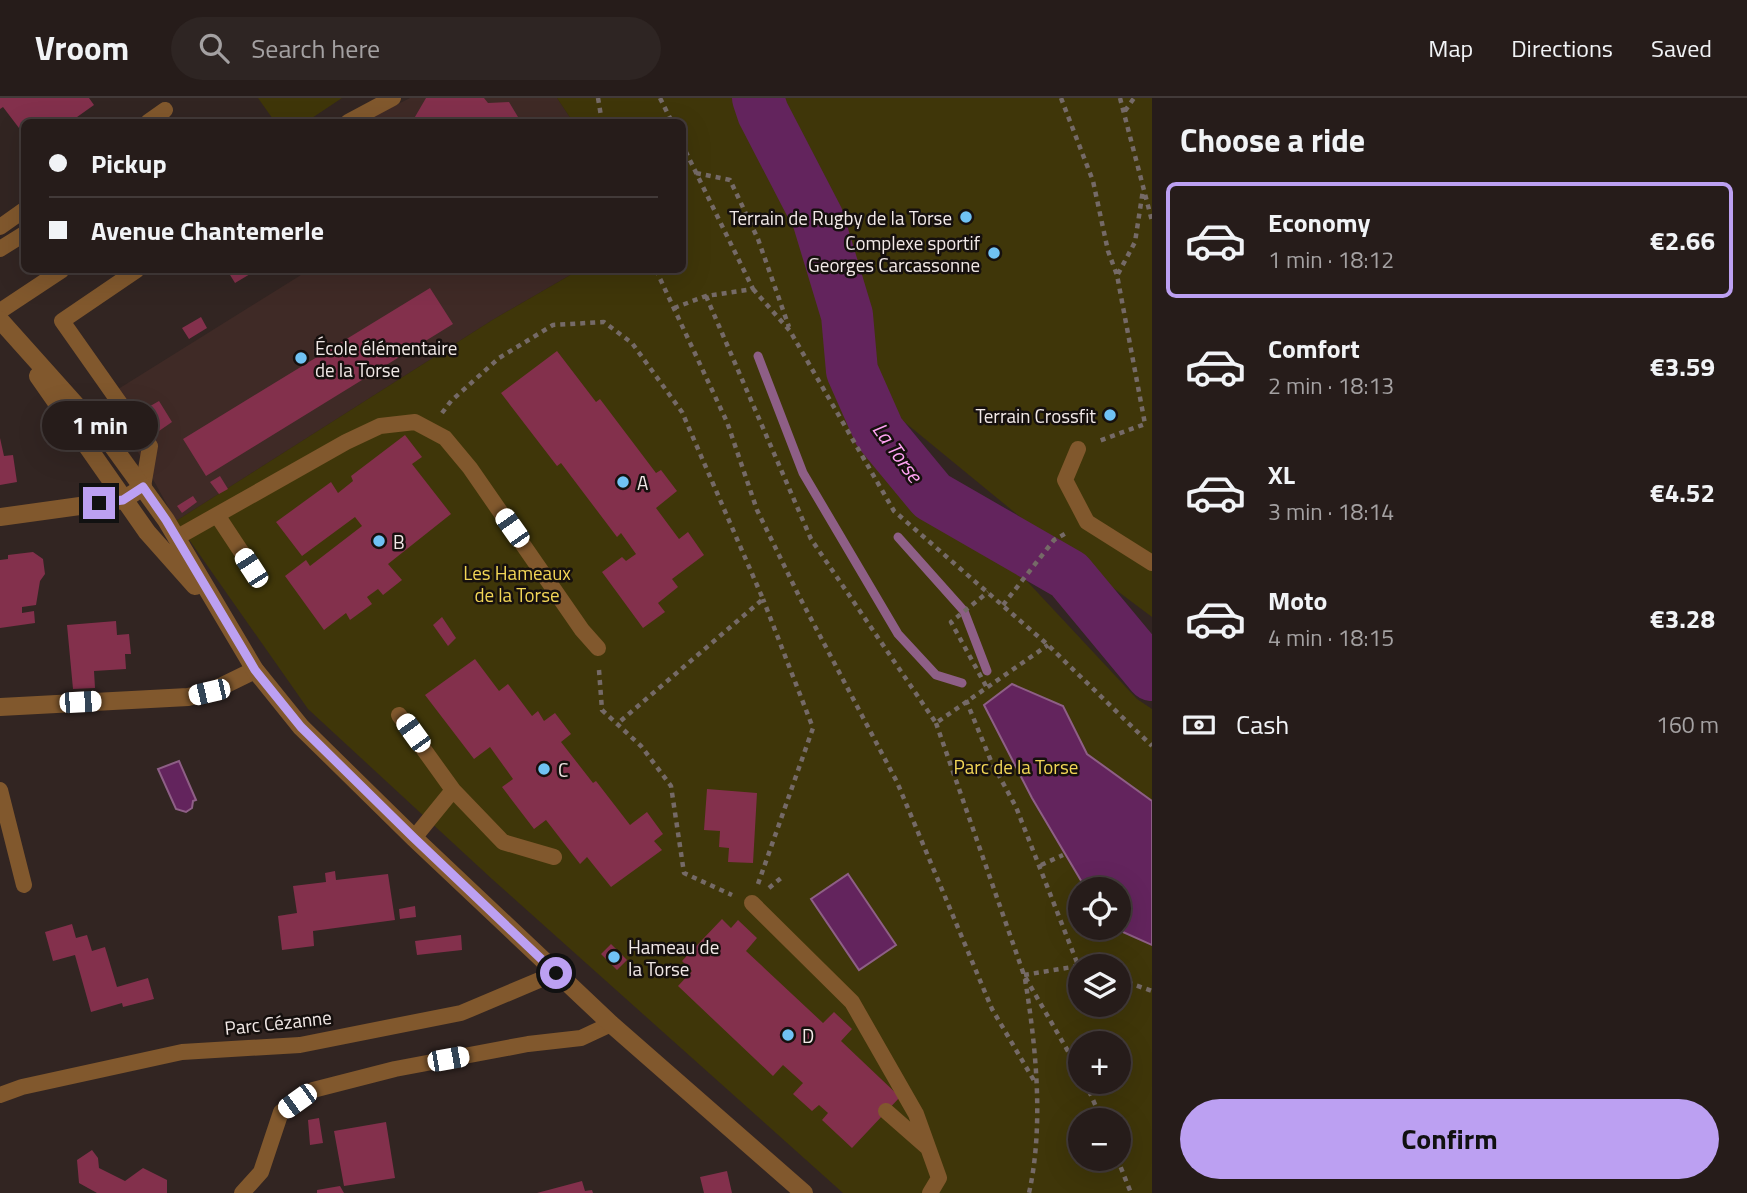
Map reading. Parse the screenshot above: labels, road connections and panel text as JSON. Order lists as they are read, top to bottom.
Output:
{
  "streets": {
    "lane": ["Parc Cézanne"]
  },
  "water": ["La Torse"],
  "parks": ["Les Hameaux de la Torse", "Parc de la Torse"],
  "places": [
    "Terrain de Rugby de la Torse",
    "Complexe sportif Georges Carcassonne",
    "École élémentaire de la Torse",
    "Terrain Crossfit",
    "A",
    "B",
    "C",
    "Hameau de la Torse",
    "D"
  ],
  "page": {
    "header": "Vroom",
    "search": "Search here",
    "nav": ["Map", "Directions", "Saved"],
    "heading": "Choose a ride",
    "banner": ["Pickup", "Avenue Chantemerle"],
    "list": [
      {
        "name": "Economy",
        "note": "1 min · 18:12",
        "value": "€2.66"
      },
      {
        "name": "Comfort",
        "note": "2 min · 18:13",
        "value": "€3.59"
      },
      {
        "name": "XL",
        "note": "3 min · 18:14",
        "value": "€4.52"
      },
      {
        "name": "Moto",
        "note": "4 min · 18:15",
        "value": "€3.28"
      }
    ],
    "bubble": "1 min",
    "pay": ["Cash", "160 m"],
    "map_buttons": ["+", "−"],
    "buttons": "Confirm"
  }
}
